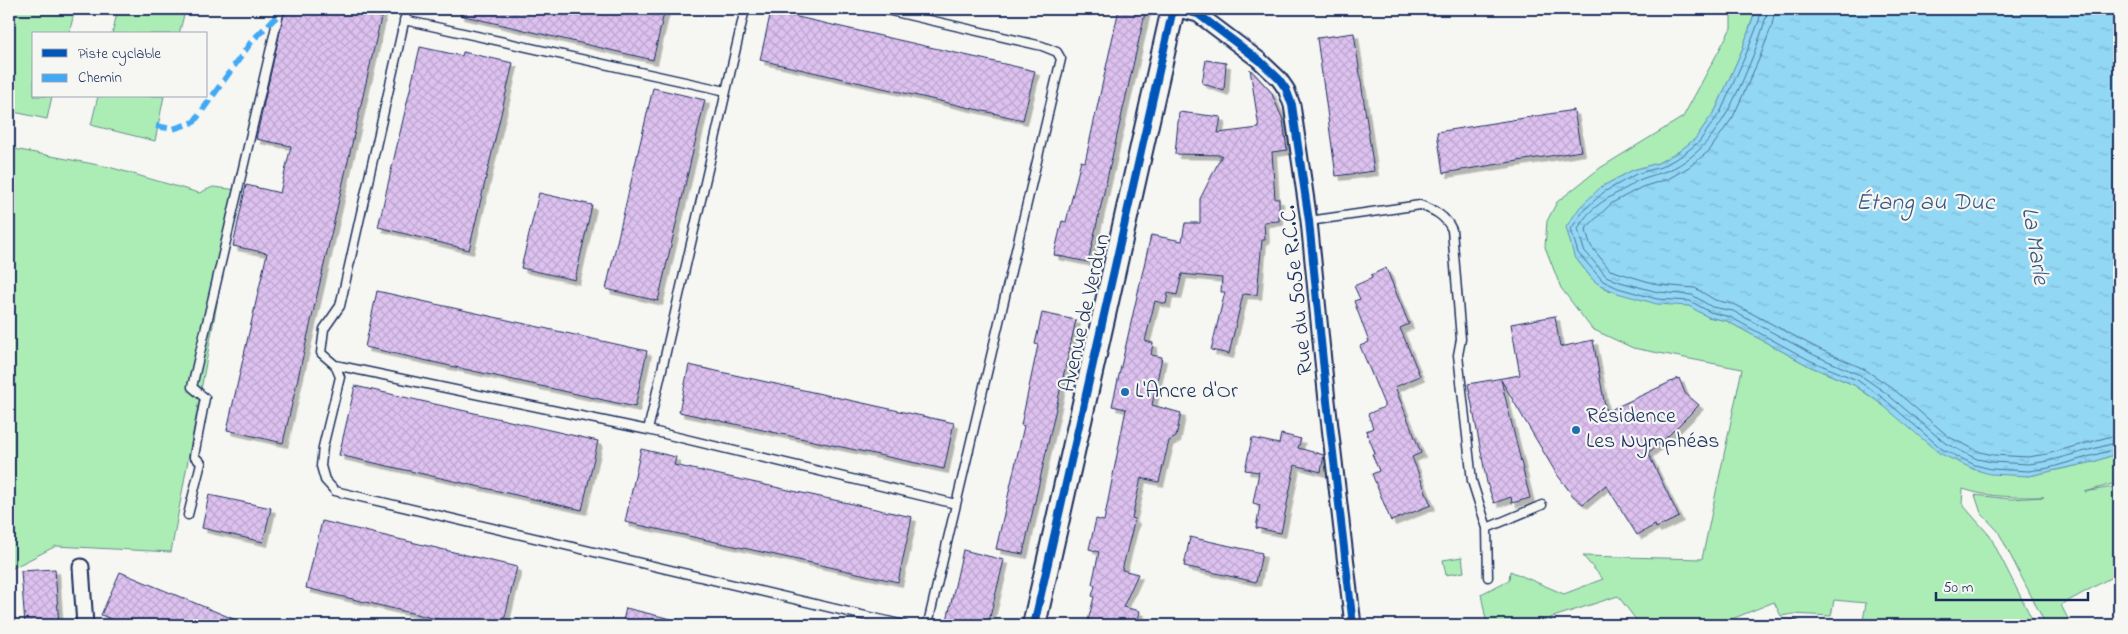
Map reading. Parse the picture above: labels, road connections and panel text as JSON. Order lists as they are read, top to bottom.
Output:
{
  "streets": {
    "main road": ["Avenue de Verdun"],
    "street": ["Rue du 505e R.C.C."]
  },
  "water": ["Étang au Duc", "La Marle"],
  "places": ["L'Ancre d'Or", "Résidence Les Nymphéas"],
  "legend": ["Piste cyclable", "Chemin"],
  "scale_bar": "50 m"
}
